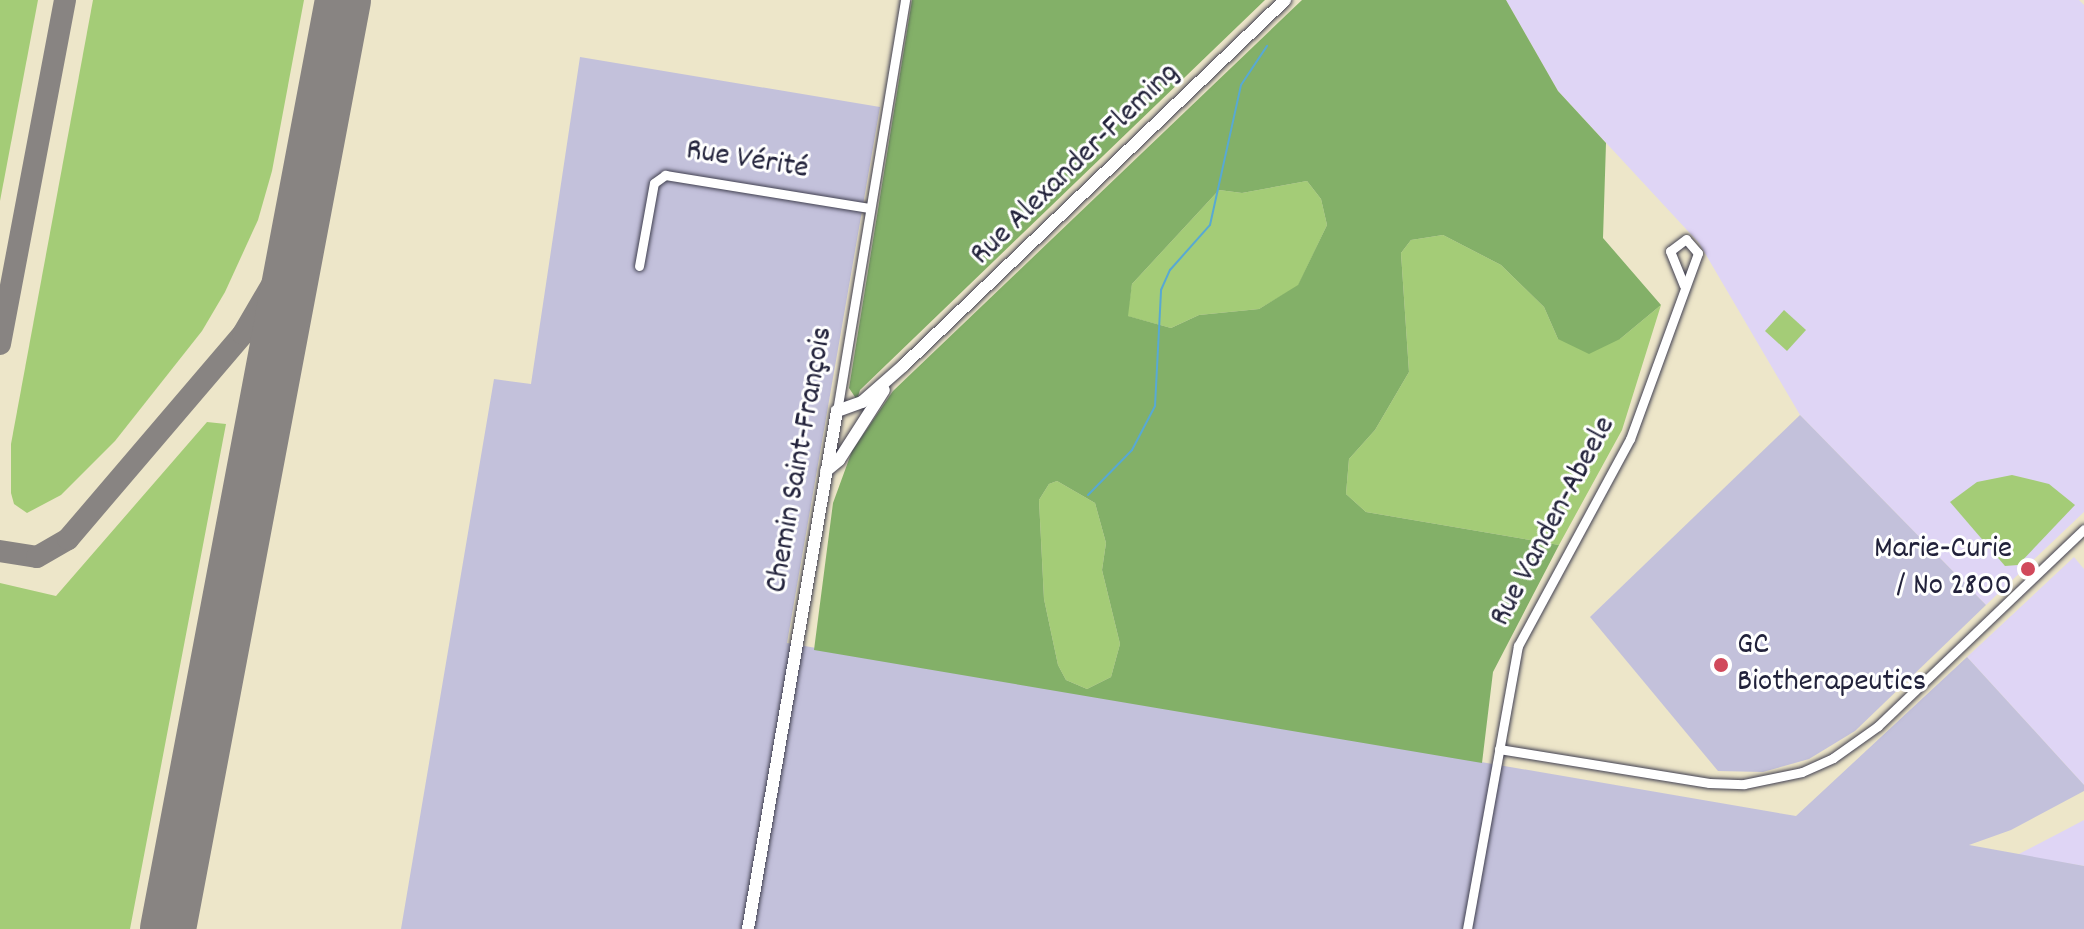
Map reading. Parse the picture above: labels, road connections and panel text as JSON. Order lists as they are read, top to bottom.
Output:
{
  "streets": {
    "street": [
      "Rue Vérité",
      "Rue Alexander-Fleming",
      "Chemin Saint-François",
      "Rue Vanden-Abeele"
    ]
  },
  "crossings": [
    ["Rue Vérité", "Chemin Saint-François"],
    ["Rue Alexander-Fleming", "Chemin Saint-François"]
  ],
  "places": ["Marie-Curie / No 2800", "GC Biotherapeutics"]
}
